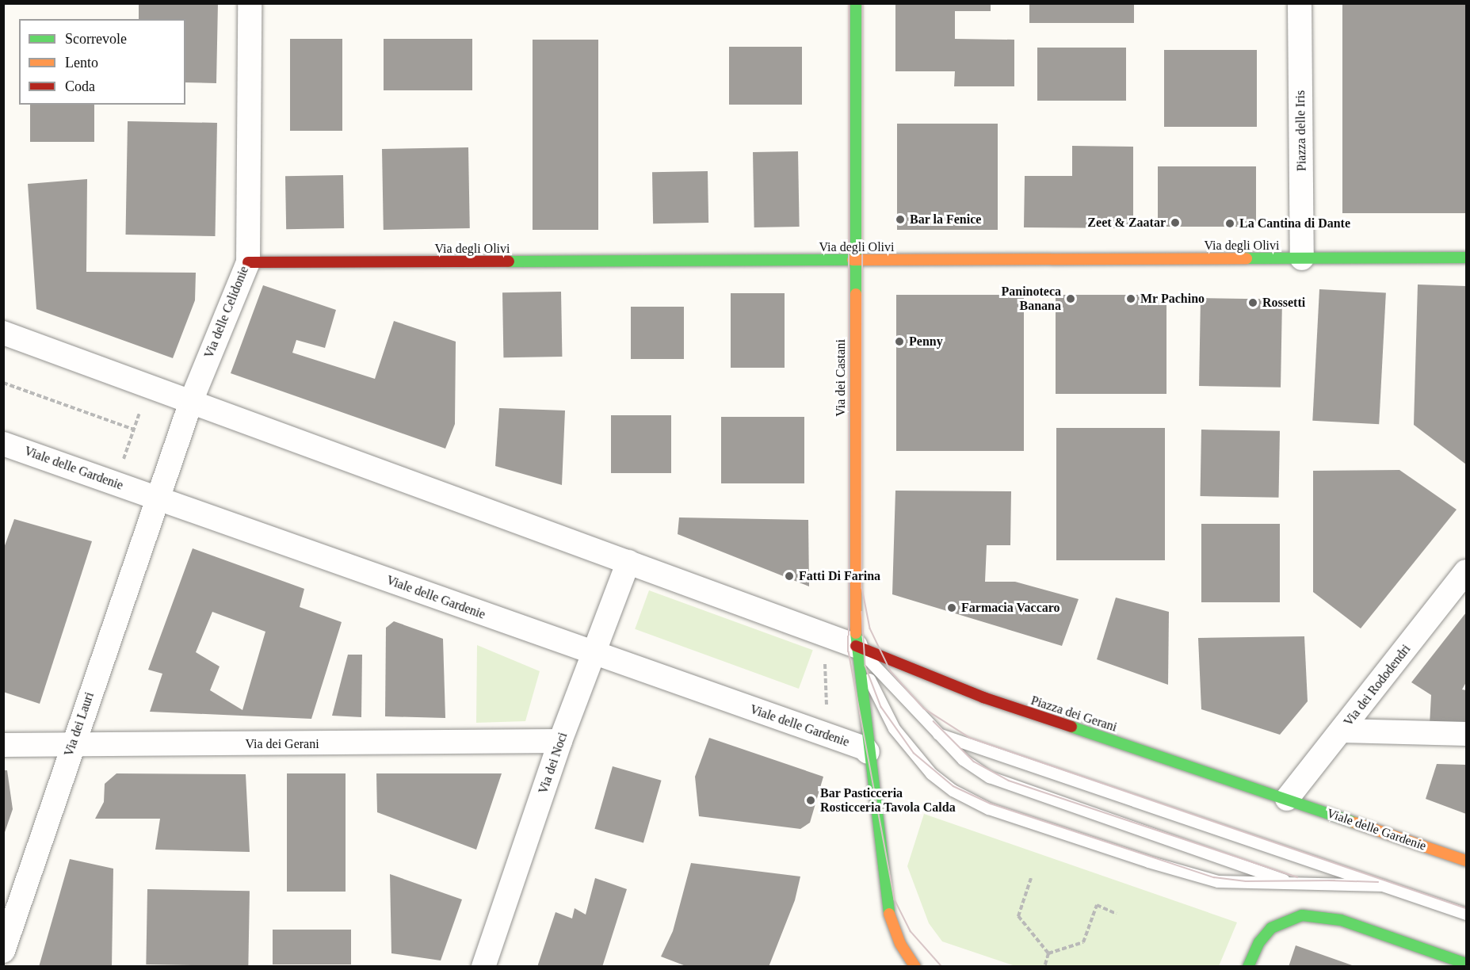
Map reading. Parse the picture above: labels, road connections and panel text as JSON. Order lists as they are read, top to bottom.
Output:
{
  "streets": {
    "street": [
      "Piazza delle Iris",
      "Via degli Olivi",
      "Via delle Celidonie",
      "Via dei Castani",
      "Viale delle Gardenie",
      "Via dei Rododendri",
      "Piazza dei Gerani",
      "Via dei Lauri",
      "Via dei Gerani",
      "Via dei Noci"
    ]
  },
  "crossings": [
    ["Piazza delle Iris", "Via degli Olivi"],
    ["Via degli Olivi", "Via delle Celidonie"],
    ["Via degli Olivi", "Via dei Castani"],
    ["Via delle Celidonie", "Viale delle Gardenie"],
    ["Via delle Celidonie", "Via dei Lauri"],
    ["Via dei Castani", "Viale delle Gardenie"],
    ["Via dei Castani", "Piazza dei Gerani"],
    ["Viale delle Gardenie", "Via dei Rododendri"],
    ["Viale delle Gardenie", "Piazza dei Gerani"],
    ["Viale delle Gardenie", "Via dei Lauri"],
    ["Viale delle Gardenie", "Via dei Noci"],
    ["Via dei Rododendri", "Piazza dei Gerani"],
    ["Via dei Lauri", "Via dei Gerani"],
    ["Via dei Gerani", "Via dei Noci"]
  ],
  "places": [
    "Bar la Fenice",
    "Zeet & Zaatar",
    "La Cantina di Dante",
    "Paninoteca Banana",
    "Mr Pachino",
    "Rossetti",
    "Penny",
    "Fatti Di Farina",
    "Farmacia Vaccaro",
    "Bar Pasticceria Rosticceria Tavola Calda"
  ],
  "legend": ["Scorrevole", "Lento", "Coda"]
}
